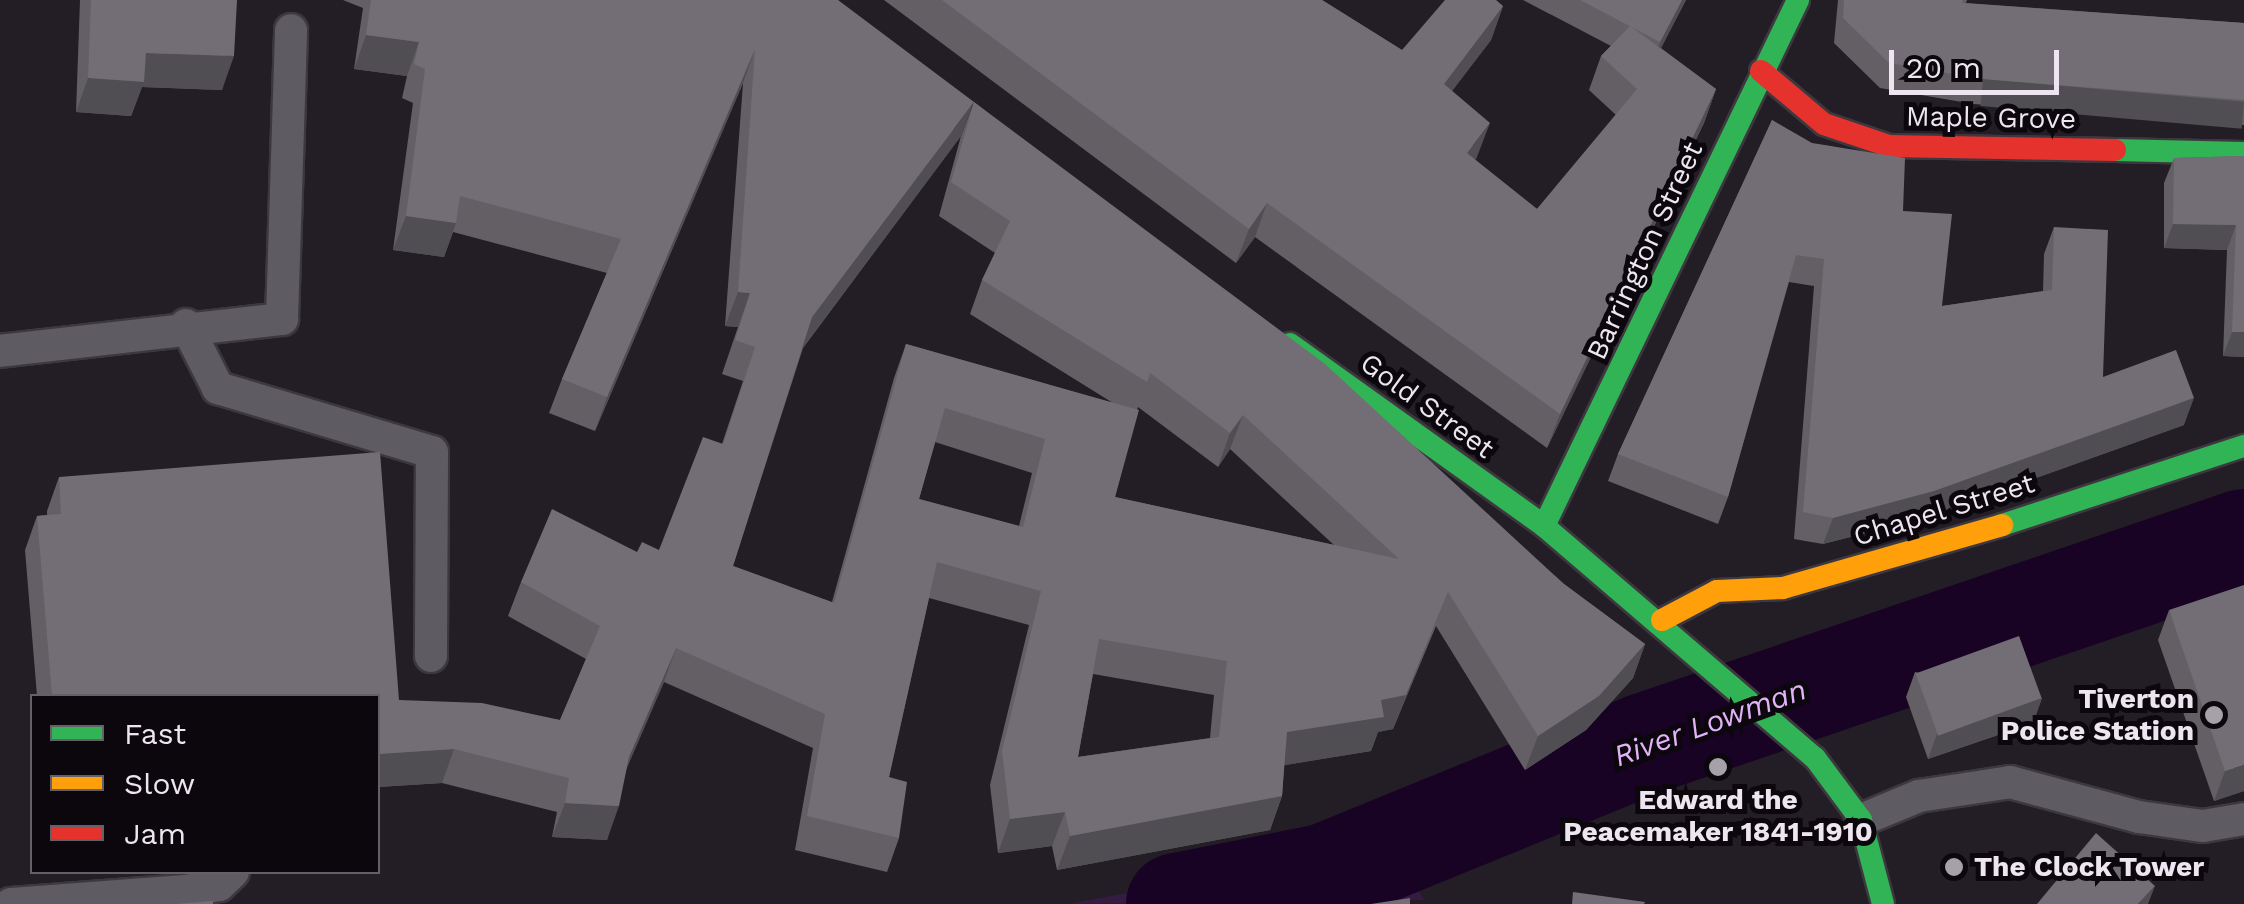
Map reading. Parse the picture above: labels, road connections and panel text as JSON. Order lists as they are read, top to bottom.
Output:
{
  "streets": {
    "street": [
      "Maple Grove",
      "Barrington Street",
      "Gold Street",
      "Chapel Street"
    ]
  },
  "crossings": [
    ["Maple Grove", "Barrington Street"],
    ["Barrington Street", "Gold Street"],
    ["Gold Street", "Chapel Street"]
  ],
  "water": ["River Lowman"],
  "places": ["Tiverton Police Station", "Edward the Peacemaker 1841-1910", "The Clock Tower"],
  "legend": ["Fast", "Slow", "Jam"],
  "scale_bar": "20 m"
}
